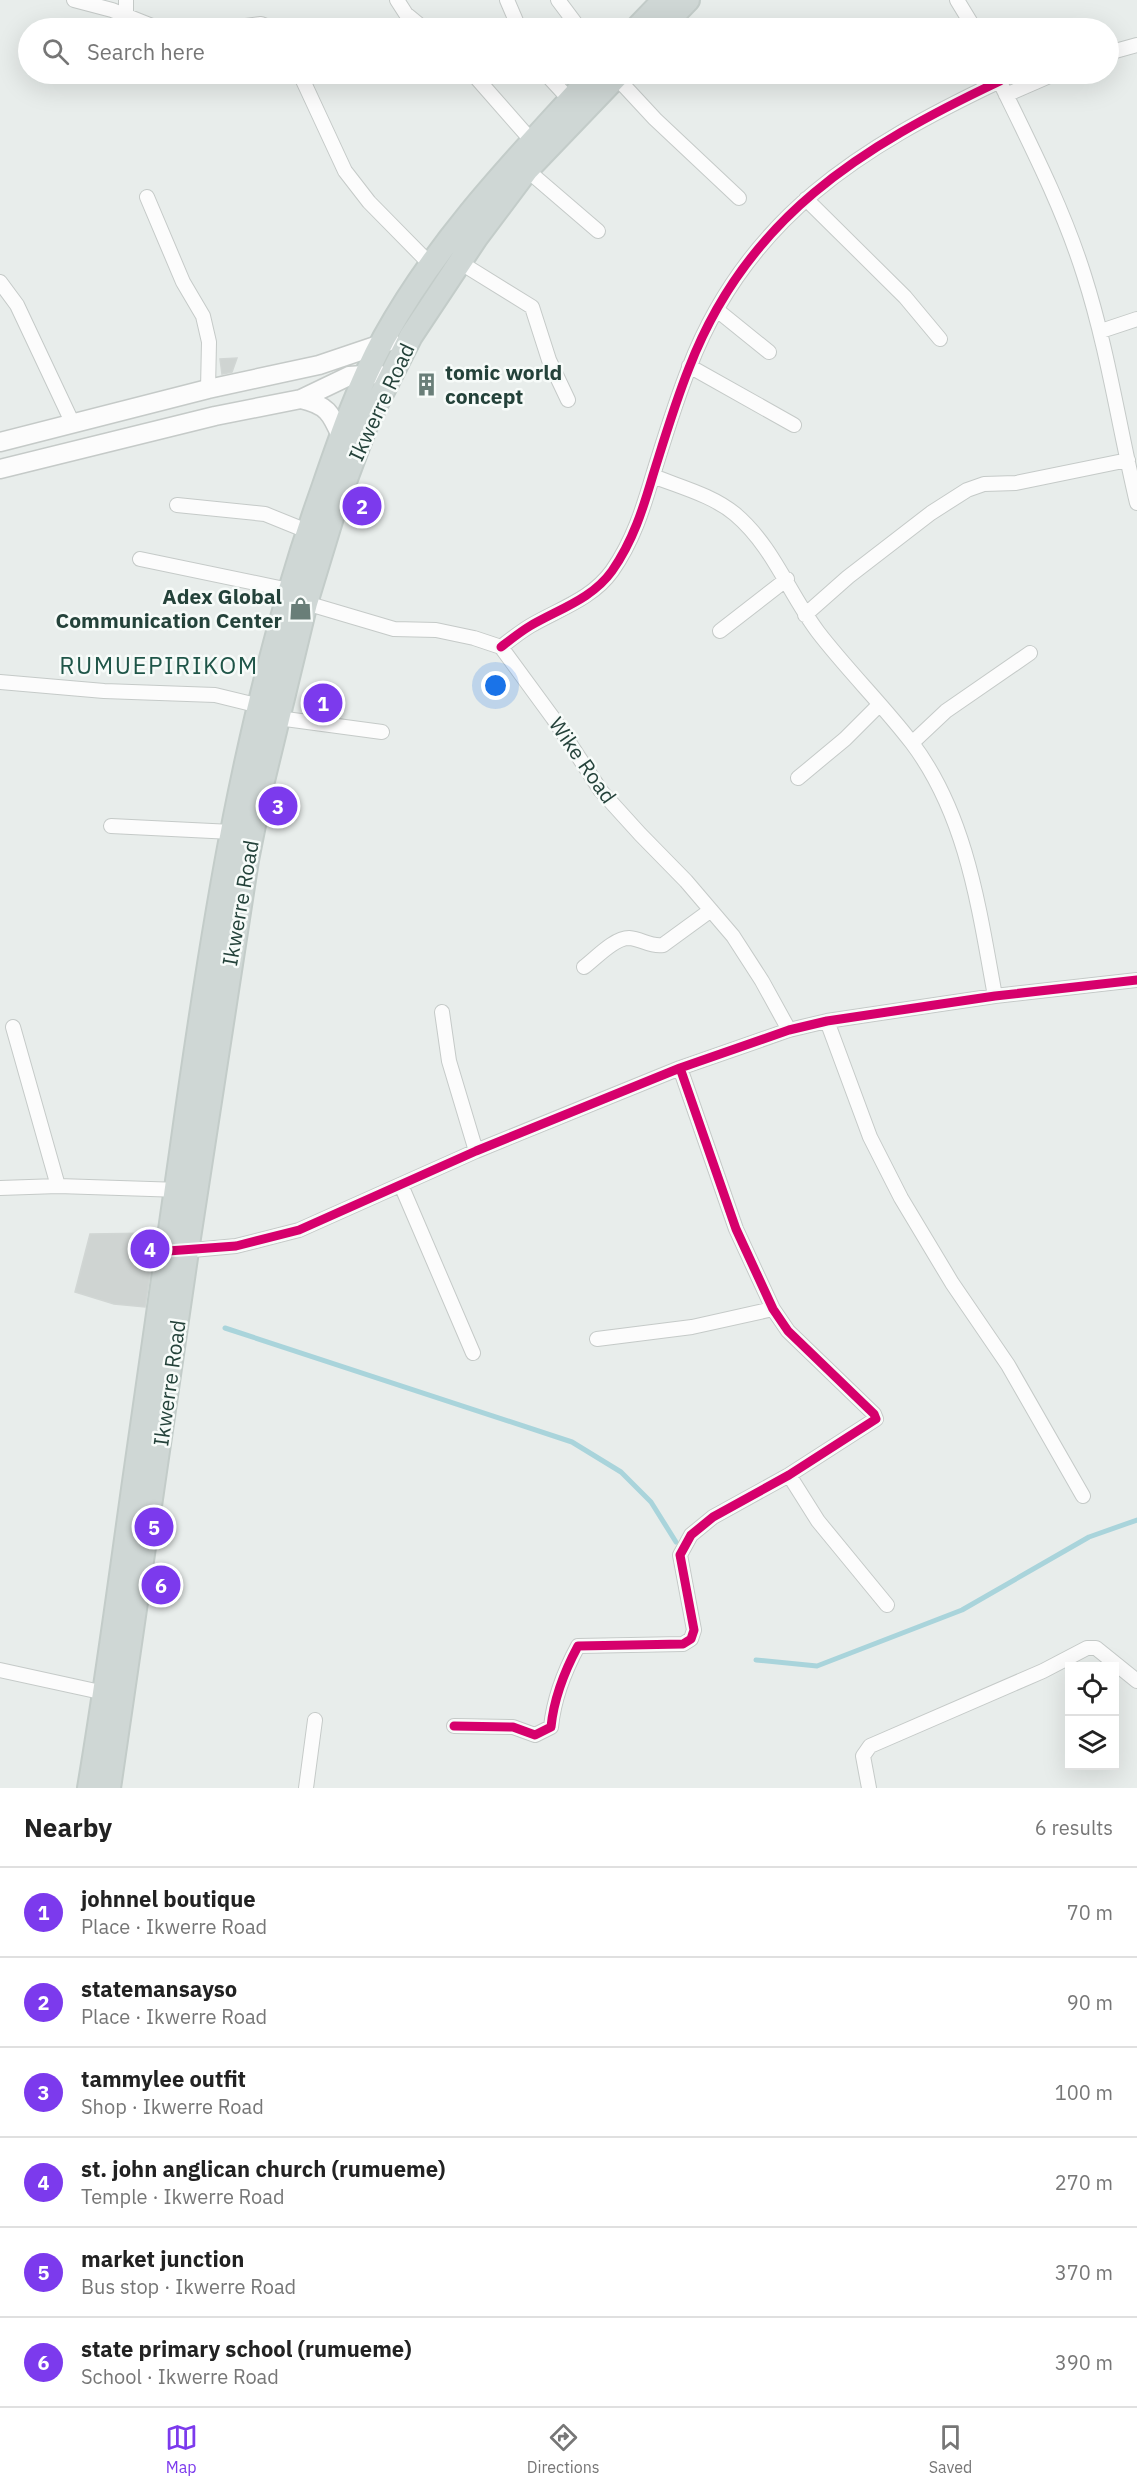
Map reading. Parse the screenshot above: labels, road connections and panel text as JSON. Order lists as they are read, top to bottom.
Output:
{
  "streets": {
    "main road": ["Ikwerre Road"],
    "street": ["Wike Road"]
  },
  "districts": ["RUMUEPIRIKOM"],
  "places": {
    "building": ["tomic world concept"],
    "shop": ["Adex Global Communication Center"]
  },
  "page": {
    "search": "Search here",
    "pins": [
      "2",
      "1",
      "3",
      "4",
      "5",
      "6"
    ],
    "heading": ["Nearby", "6 results"],
    "list": [
      {
        "mark": "1",
        "name": "johnnel boutique",
        "note": "Place · Ikwerre Road",
        "value": "70 m"
      },
      {
        "mark": "2",
        "name": "statemansayso",
        "note": "Place · Ikwerre Road",
        "value": "90 m"
      },
      {
        "mark": "3",
        "name": "tammylee outfit",
        "note": "Shop · Ikwerre Road",
        "value": "100 m"
      },
      {
        "mark": "4",
        "name": "st. john anglican church (rumueme)",
        "note": "Temple · Ikwerre Road",
        "value": "270 m"
      },
      {
        "mark": "5",
        "name": "market junction",
        "note": "Bus stop · Ikwerre Road",
        "value": "370 m"
      },
      {
        "mark": "6",
        "name": "state primary school (rumueme)",
        "note": "School · Ikwerre Road",
        "value": "390 m"
      }
    ],
    "nav": ["Map", "Directions", "Saved"]
  }
}
